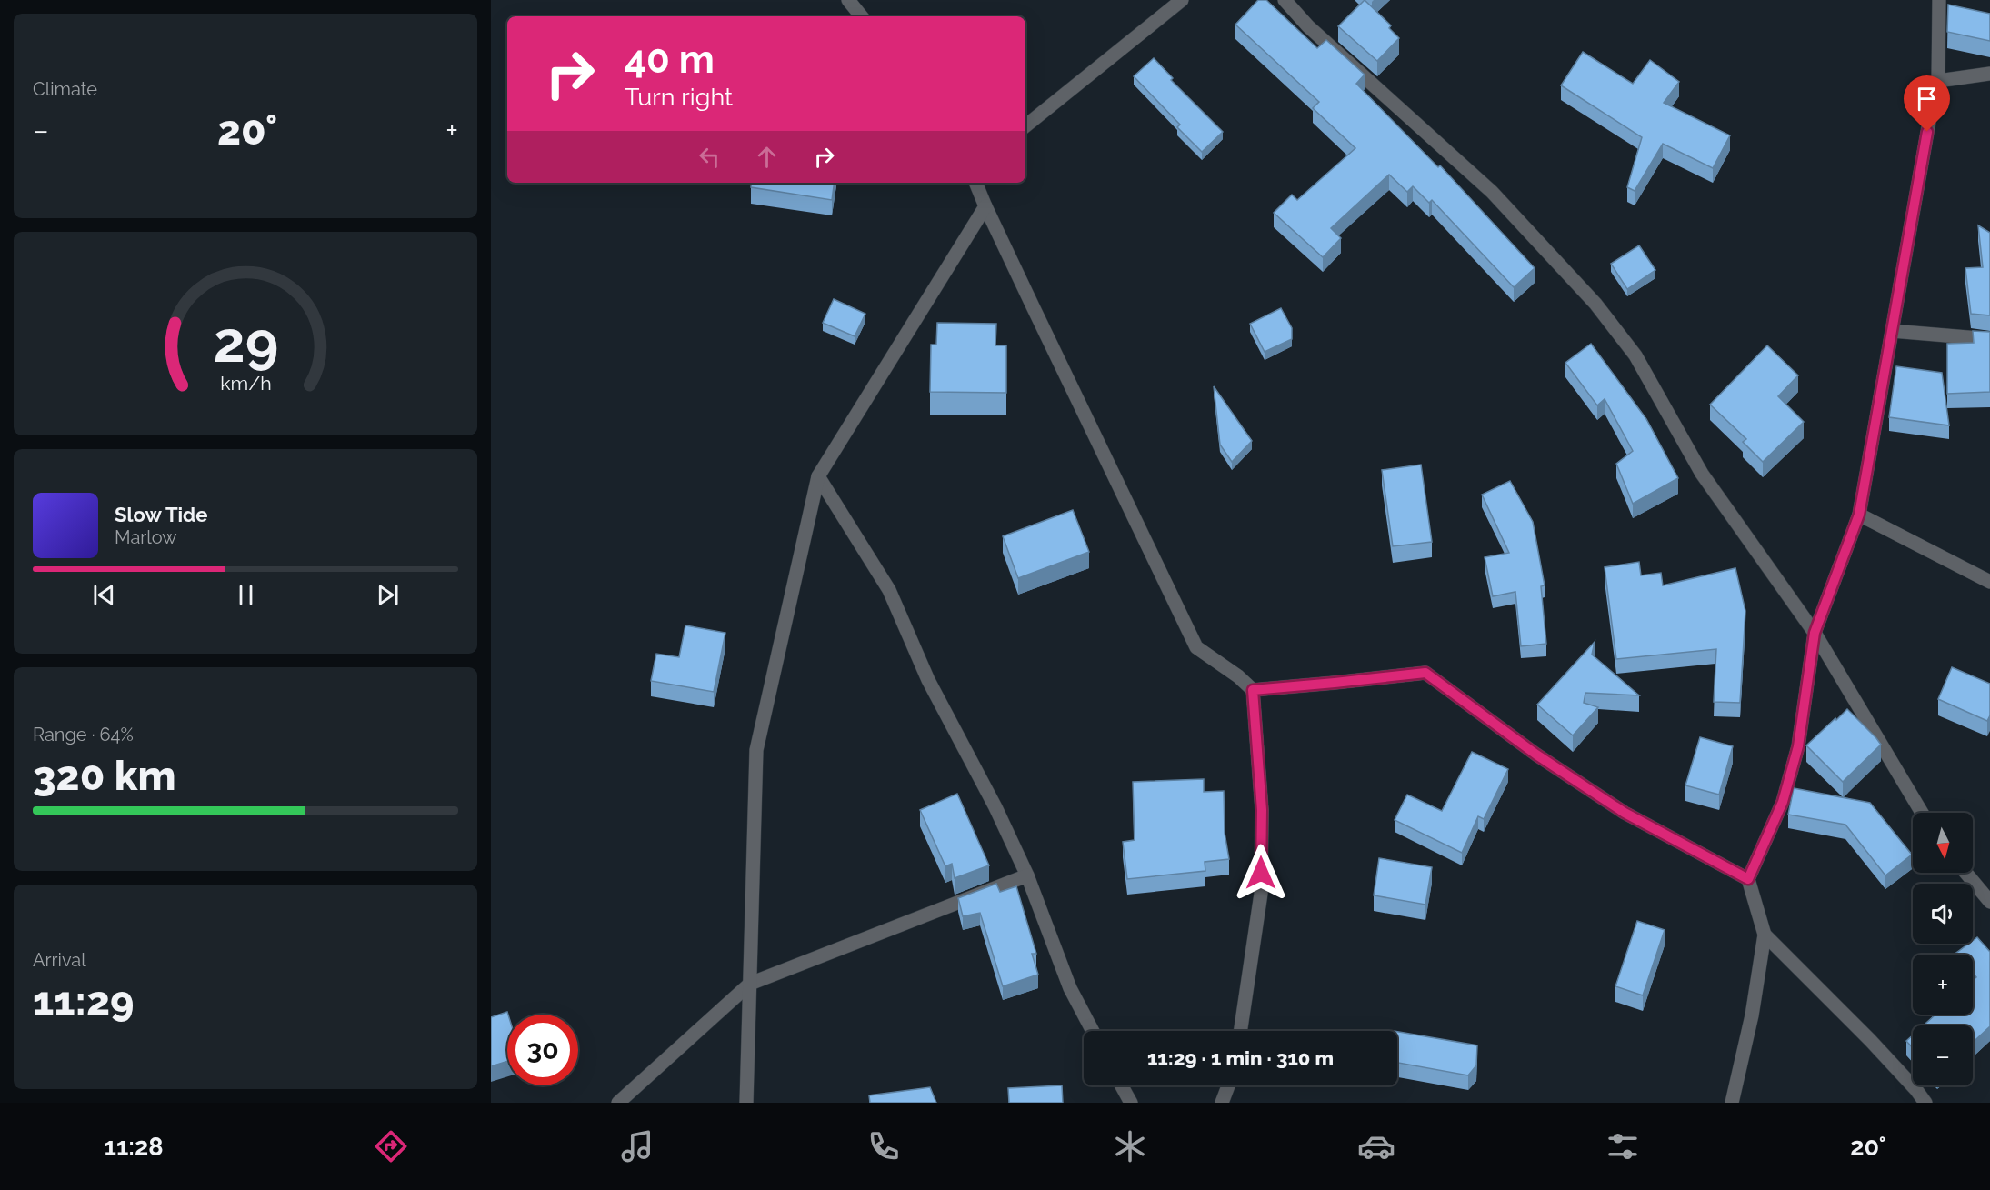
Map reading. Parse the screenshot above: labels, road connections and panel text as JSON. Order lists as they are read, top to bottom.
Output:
{
  "north": "bottom",
  "page": {
    "tile": [
      "Climate",
      ["Range · 64%", "320 km"],
      ["Arrival", "11:29"]
    ],
    "turn": ["40 m", "Turn right"],
    "heat": ["−", "20°", "+"],
    "song": ["Slow Tide", "Marlow"],
    "map_buttons": ["+", "−"],
    "limit": "30",
    "trip": "11:29 · 1 min · 310 m",
    "tabs": ["11:28", "20°"],
    "gauge": ["29", "km/h"]
  }
}
